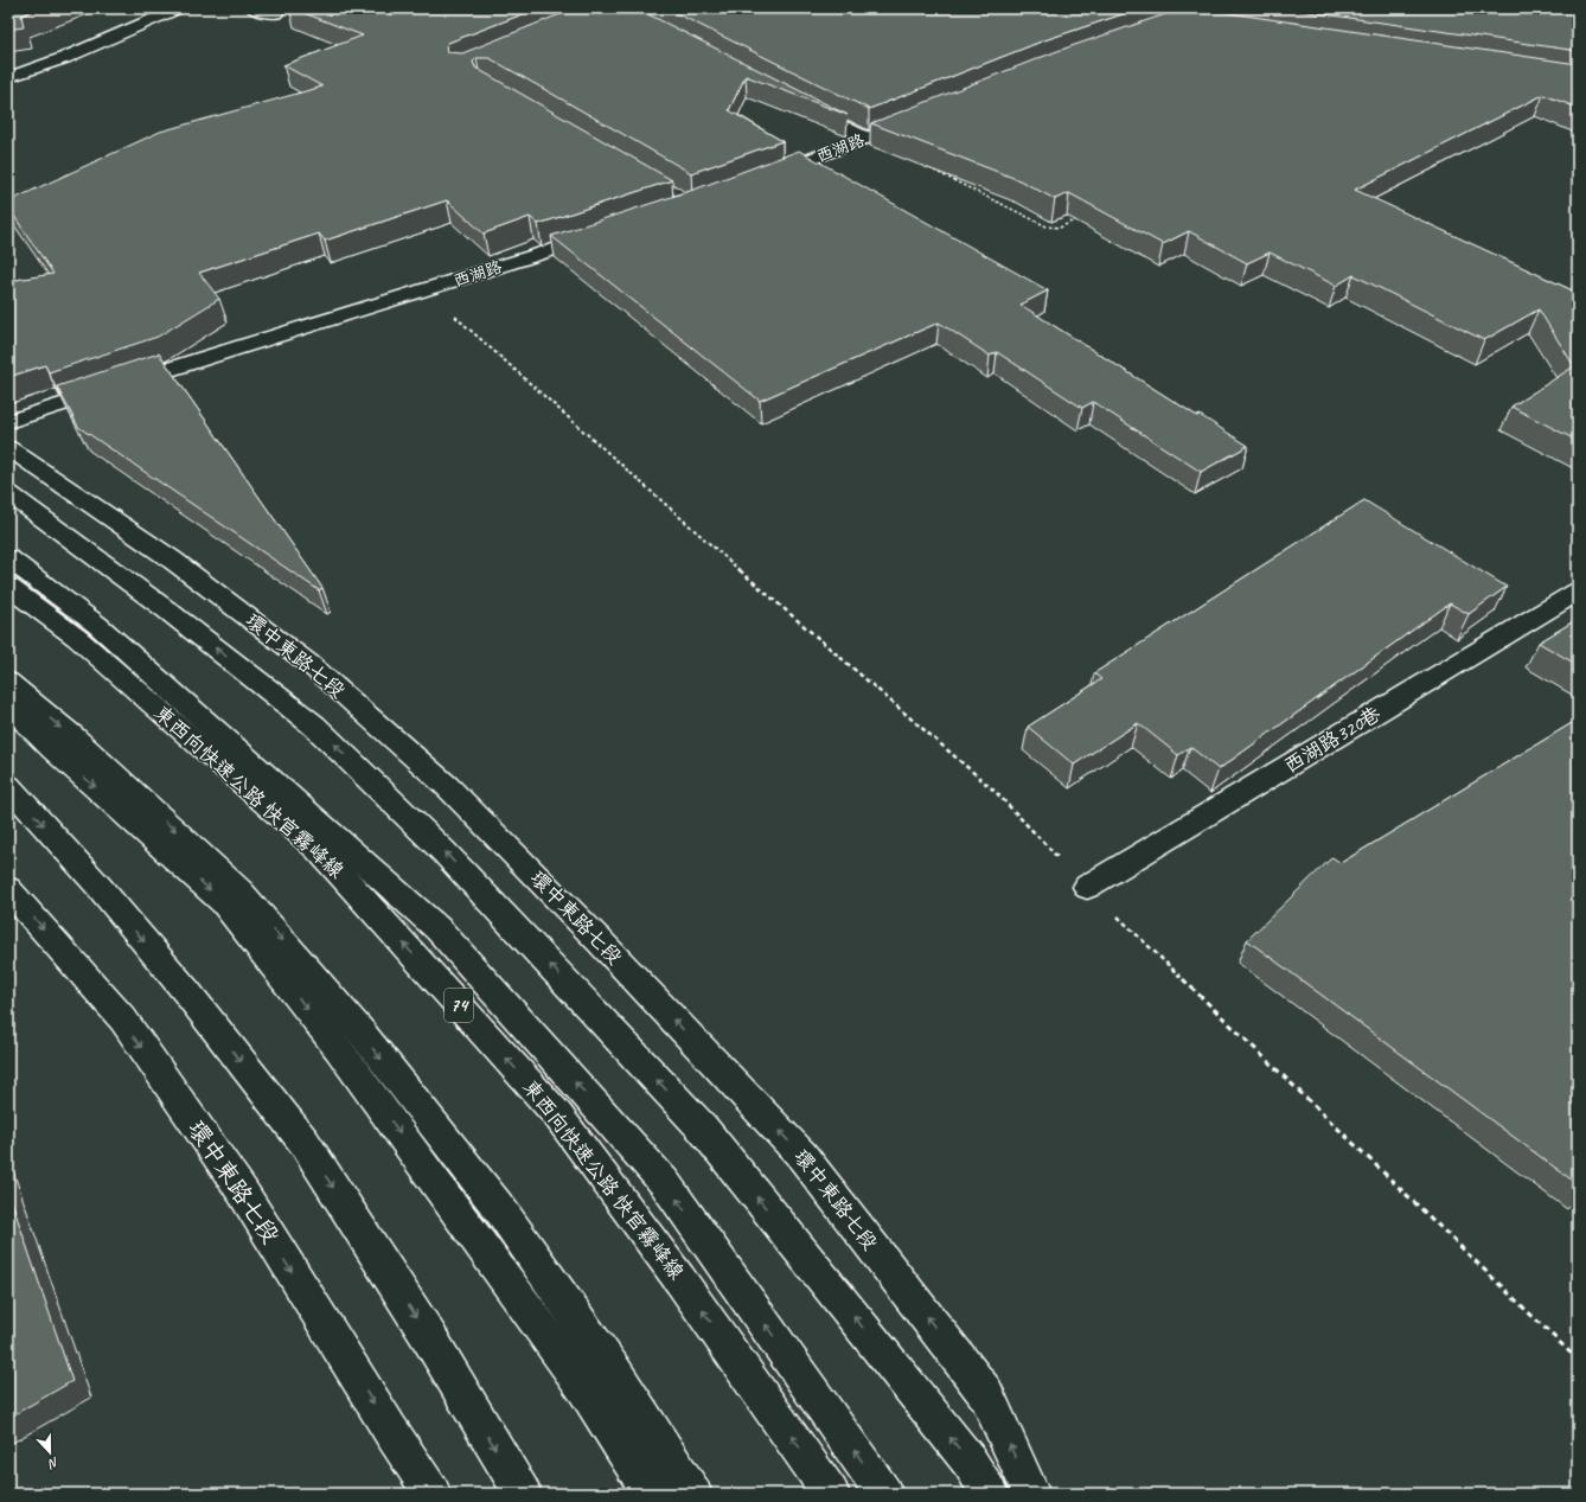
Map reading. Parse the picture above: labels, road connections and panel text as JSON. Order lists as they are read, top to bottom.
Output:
{
  "streets": {
    "main road": [
      "西湖路",
      "環中東路七段",
      "西湖路320巷",
      "東西向快速公路 快官霧峰線",
      "74"
    ]
  },
  "north": "bottom"
}
